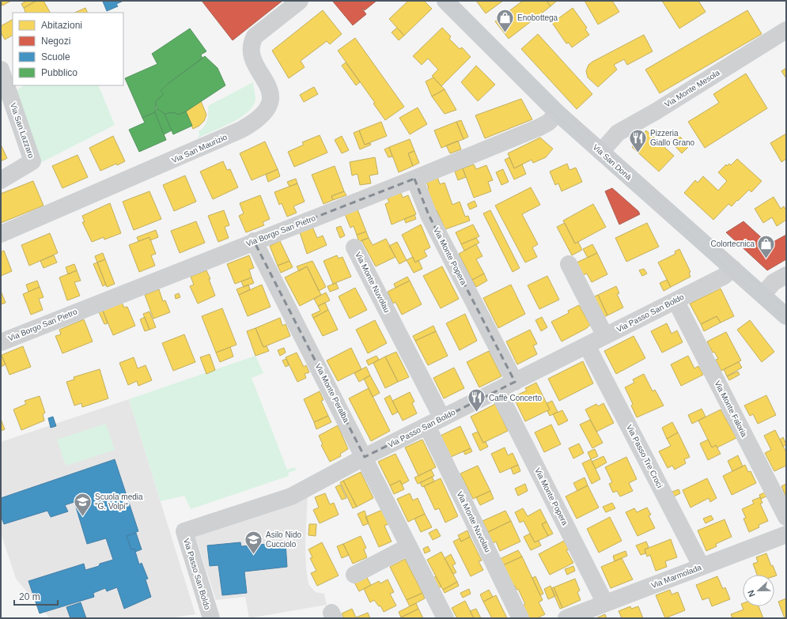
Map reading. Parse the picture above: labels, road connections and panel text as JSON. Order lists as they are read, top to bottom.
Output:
{
  "streets": {
    "main road": ["Via San Donà"],
    "street": [
      "Via Monte Mesola",
      "Via San Lazzaro",
      "Via San Maurizio",
      "Via Borgo San Pietro",
      "Via Monte Popera",
      "Via Monte Nuvolau",
      "Via Passo San Boldo",
      "Via Monte Peralba",
      "Via Monte Faloria",
      "Via Passo Tre Croci",
      "Via Marmolada"
    ]
  },
  "crossings": [
    ["Via Monte Mesola", "Via San Donà"],
    ["Via San Donà", "Via Borgo San Pietro"],
    ["Via San Donà", "Via Passo San Boldo"],
    ["Via Borgo San Pietro", "Via Monte Popera"],
    ["Via Borgo San Pietro", "Via Monte Peralba"],
    ["Via Monte Popera", "Via Passo San Boldo"],
    ["Via Monte Popera", "Via Marmolada"],
    ["Via Monte Nuvolau", "Via Passo San Boldo"],
    ["Via Passo San Boldo", "Via Monte Peralba"],
    ["Via Passo San Boldo", "Via Monte Faloria"],
    ["Via Passo San Boldo", "Via Passo Tre Croci"],
    ["Via Passo Tre Croci", "Via Marmolada"]
  ],
  "places": {
    "shop": ["Enobottega", "Colortecnica"],
    "restaurant": ["Pizzeria Giallo Grano", "Caffè Concerto"],
    "school or university": ["Scuola media \"G. Volpi\"", "Asilo Nido Cucciolo"]
  },
  "legend": [
    "Abitazioni",
    "Negozi",
    "Scuole",
    "Pubblico"
  ],
  "scale_bar": "20 m",
  "north": "left"
}
